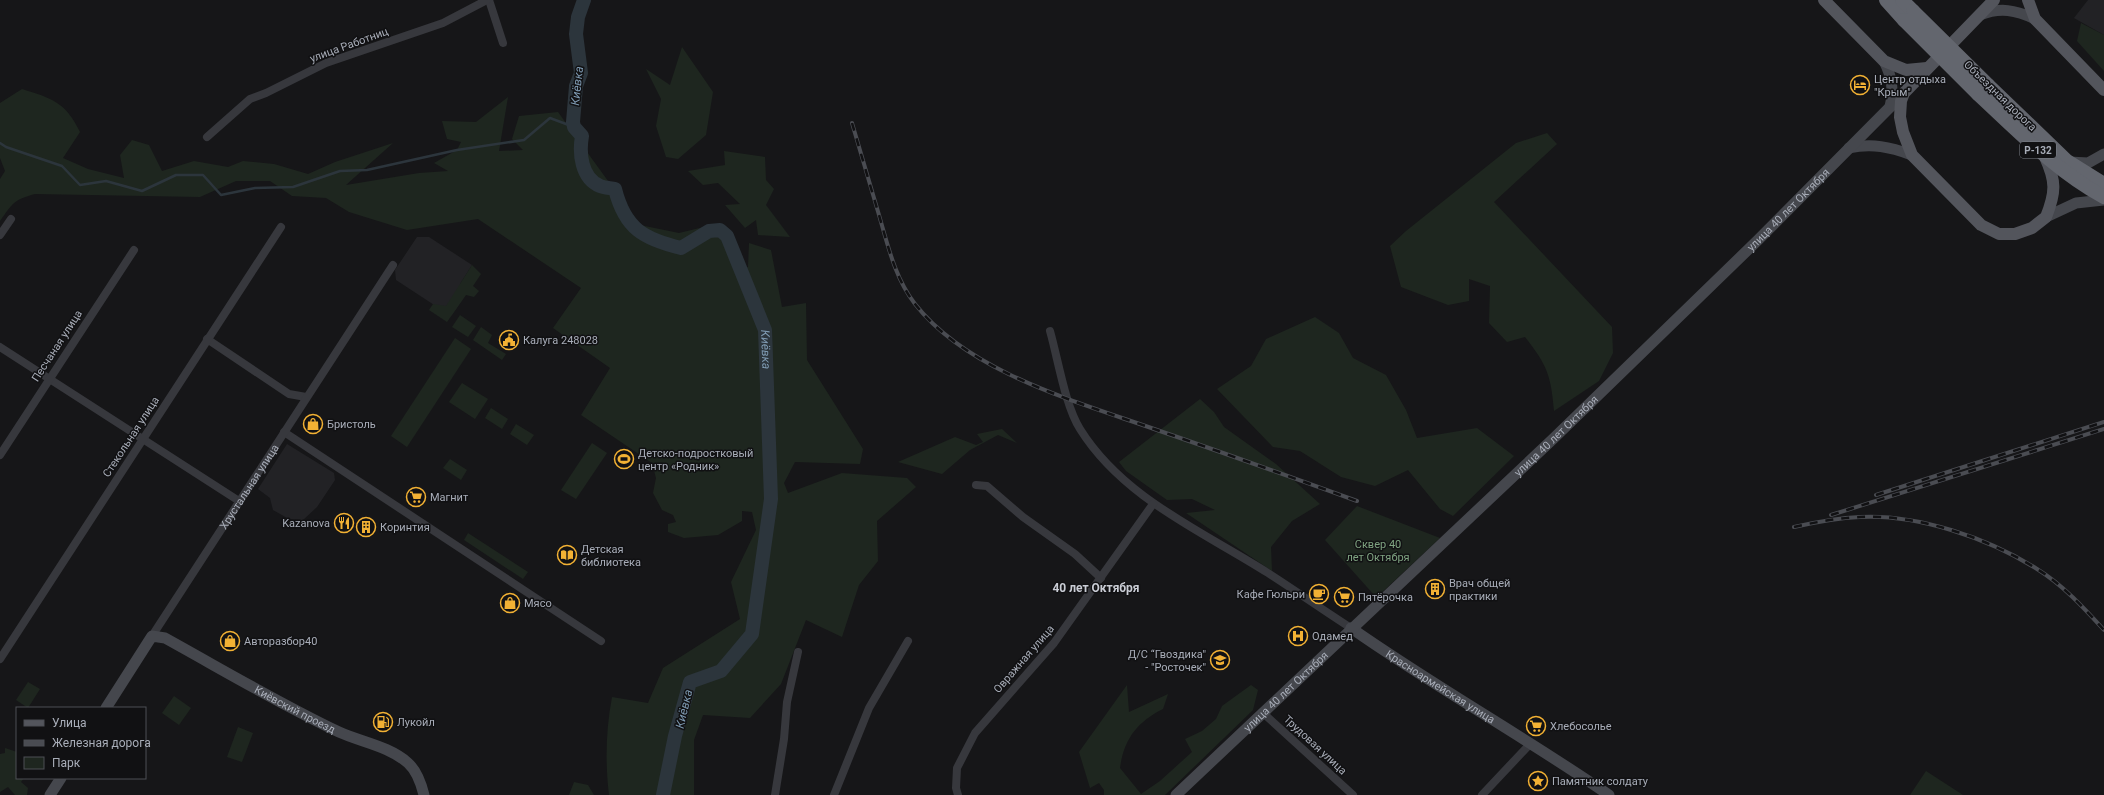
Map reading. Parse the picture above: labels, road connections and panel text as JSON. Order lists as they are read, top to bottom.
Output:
{
  "streets": {
    "highway": ["Объездная дорога", "Р-132"],
    "main road": [
      "улица 40 лет Октября",
      "Хрустальная улица",
      "Красноармейская улица",
      "Киёвский проезд"
    ],
    "street": [
      "улица Работниц",
      "Песчаная улица",
      "Стекольная улица",
      "Овражная улица",
      "Трудовая улица"
    ]
  },
  "crossings": [
    ["улица 40 лет Октября", "Красноармейская улица"],
    ["улица 40 лет Октября", "Трудовая улица"],
    ["Хрустальная улица", "Киёвский проезд"]
  ],
  "districts": ["40 лет Октября"],
  "water": ["Киёвка"],
  "parks": ["Сквер 40 лет Октября"],
  "places": {
    "hotel": ["Центр отдыха \"Крым\""],
    "public building": ["Калуга 248028"],
    "shop": ["Бристоль", "Мясо", "Авторазбор40"],
    "sports": ["Детско-подростковый центр «Родник»"],
    "supermarket": ["Магнит", "Пятёрочка", "Хлебосолье"],
    "restaurant": ["Kazanova"],
    "building": ["Коринтия", "Врач общей практики"],
    "library": ["Детская библиотека"],
    "cafe": ["Кафе Гюльри"],
    "hospital": ["Одамед"],
    "school or university": ["Д/С “Гвоздика\" - \"Росточек\""],
    "fuel station": ["Лукойл"],
    "place": ["Памятник солдату"]
  },
  "legend": ["Улица", "Железная дорога", "Парк"]
}
